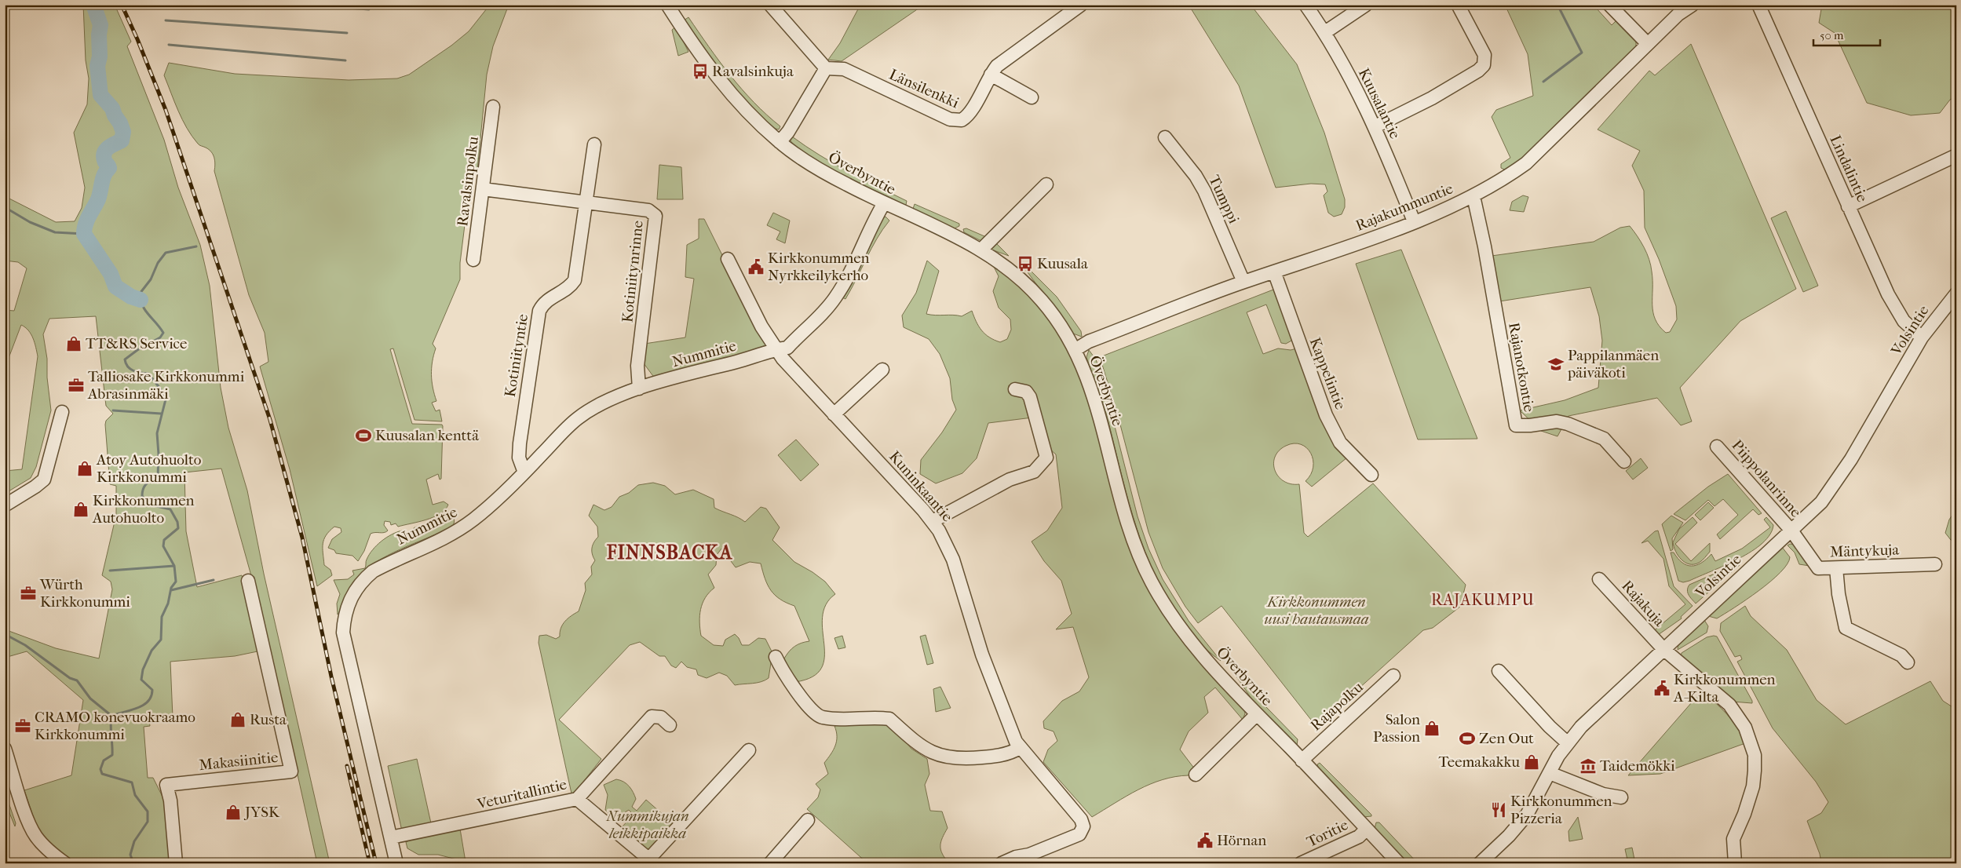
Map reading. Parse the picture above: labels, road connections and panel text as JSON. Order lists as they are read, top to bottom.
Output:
{
  "streets": {
    "street": [
      "Länsilenkki",
      "Kuusalantie",
      "Lindalintie",
      "Överbyntie",
      "Ravalsinpolku",
      "Tumppi",
      "Rajakummuntie",
      "Kotiniitynrinne",
      "Volsintie",
      "Nummitie",
      "Kotiniityntie",
      "Rajanotkontie",
      "Kappelintie",
      "Piippolanrinne",
      "Kuninkaantie",
      "Mäntykuja",
      "Rajakuja",
      "Rajapolku",
      "Makasiinitie",
      "Veturitallintie",
      "Toritie"
    ]
  },
  "crossings": [
    ["Kuusalantie", "Rajakummuntie"],
    ["Lindalintie", "Volsintie"],
    ["Överbyntie", "Rajakummuntie"],
    ["Överbyntie", "Nummitie"],
    ["Överbyntie", "Rajapolku"],
    ["Överbyntie", "Toritie"],
    ["Ravalsinpolku", "Kotiniitynrinne"],
    ["Tumppi", "Rajakummuntie"],
    ["Rajakummuntie", "Rajanotkontie"],
    ["Rajakummuntie", "Kappelintie"],
    ["Kotiniitynrinne", "Nummitie"],
    ["Kotiniitynrinne", "Kotiniityntie"],
    ["Volsintie", "Piippolanrinne"],
    ["Volsintie", "Mäntykuja"],
    ["Volsintie", "Rajakuja"],
    ["Nummitie", "Kotiniityntie"],
    ["Nummitie", "Kuninkaantie"],
    ["Nummitie", "Veturitallintie"],
    ["Piippolanrinne", "Mäntykuja"]
  ],
  "districts": ["FINNSBACKA", "RAJAKUMPU"],
  "parks": ["Kirkkonummen uusi hautausmaa", "Nummikujan leikkipaikka"],
  "places": {
    "bus stop": ["Ravalsinkuja", "Kuusala"],
    "public building": ["Kirkkonummen Nyrkkeilykerho", "Kirkkonummen A-Kilta", "Hörnan"],
    "shop": [
      "TT&RS Service",
      "Atoy Autohuolto Kirkkonummi",
      "Kirkkonummen Autohuolto",
      "Rusta",
      "Salon Passion",
      "Teemakakku",
      "JYSK"
    ],
    "school or university": ["Pappilanmäen päiväkoti"],
    "office": ["Talliosake Kirkkonummi Abrasinmäki", "Würth Kirkkonummi", "CRAMO konevuokraamo Kirkkonummi"],
    "sports": ["Kuusalan kenttä", "Zen Out"],
    "museum": ["Taidemökki"],
    "restaurant": ["Kirkkonummen Pizzeria"]
  },
  "scale_bar": "50 m"
}
